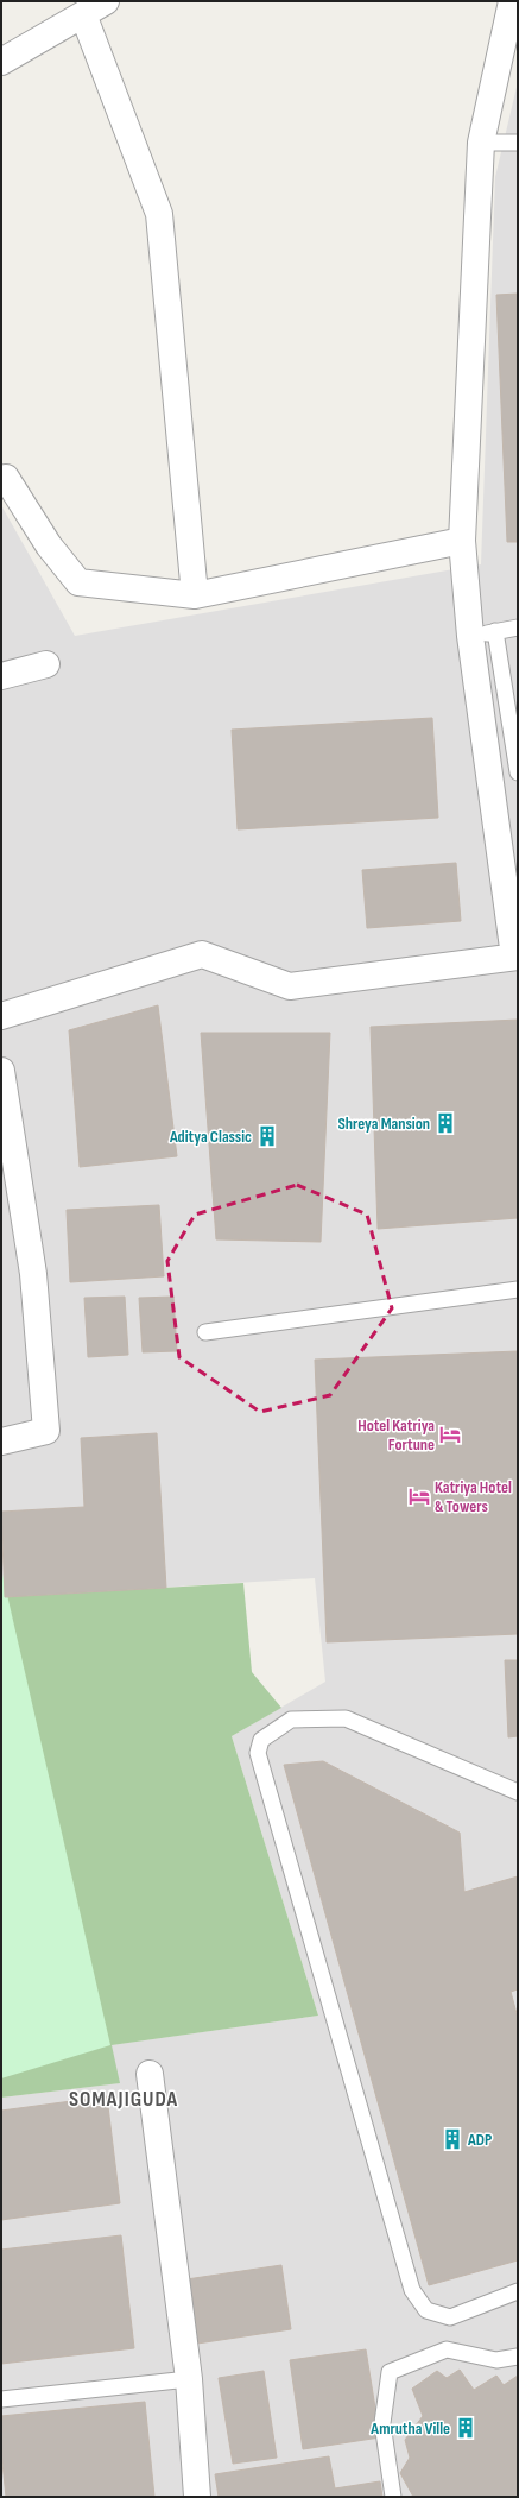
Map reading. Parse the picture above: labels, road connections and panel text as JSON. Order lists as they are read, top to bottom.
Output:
{
  "districts": ["SOMAJIGUDA"],
  "places": {
    "building": [
      "Shreya Mansion",
      "Aditya Classic",
      "ADP",
      "Amrutha Ville"
    ],
    "hotel": ["Hotel Katriya Fortune", "Katriya Hotel & Towers"]
  }
}
